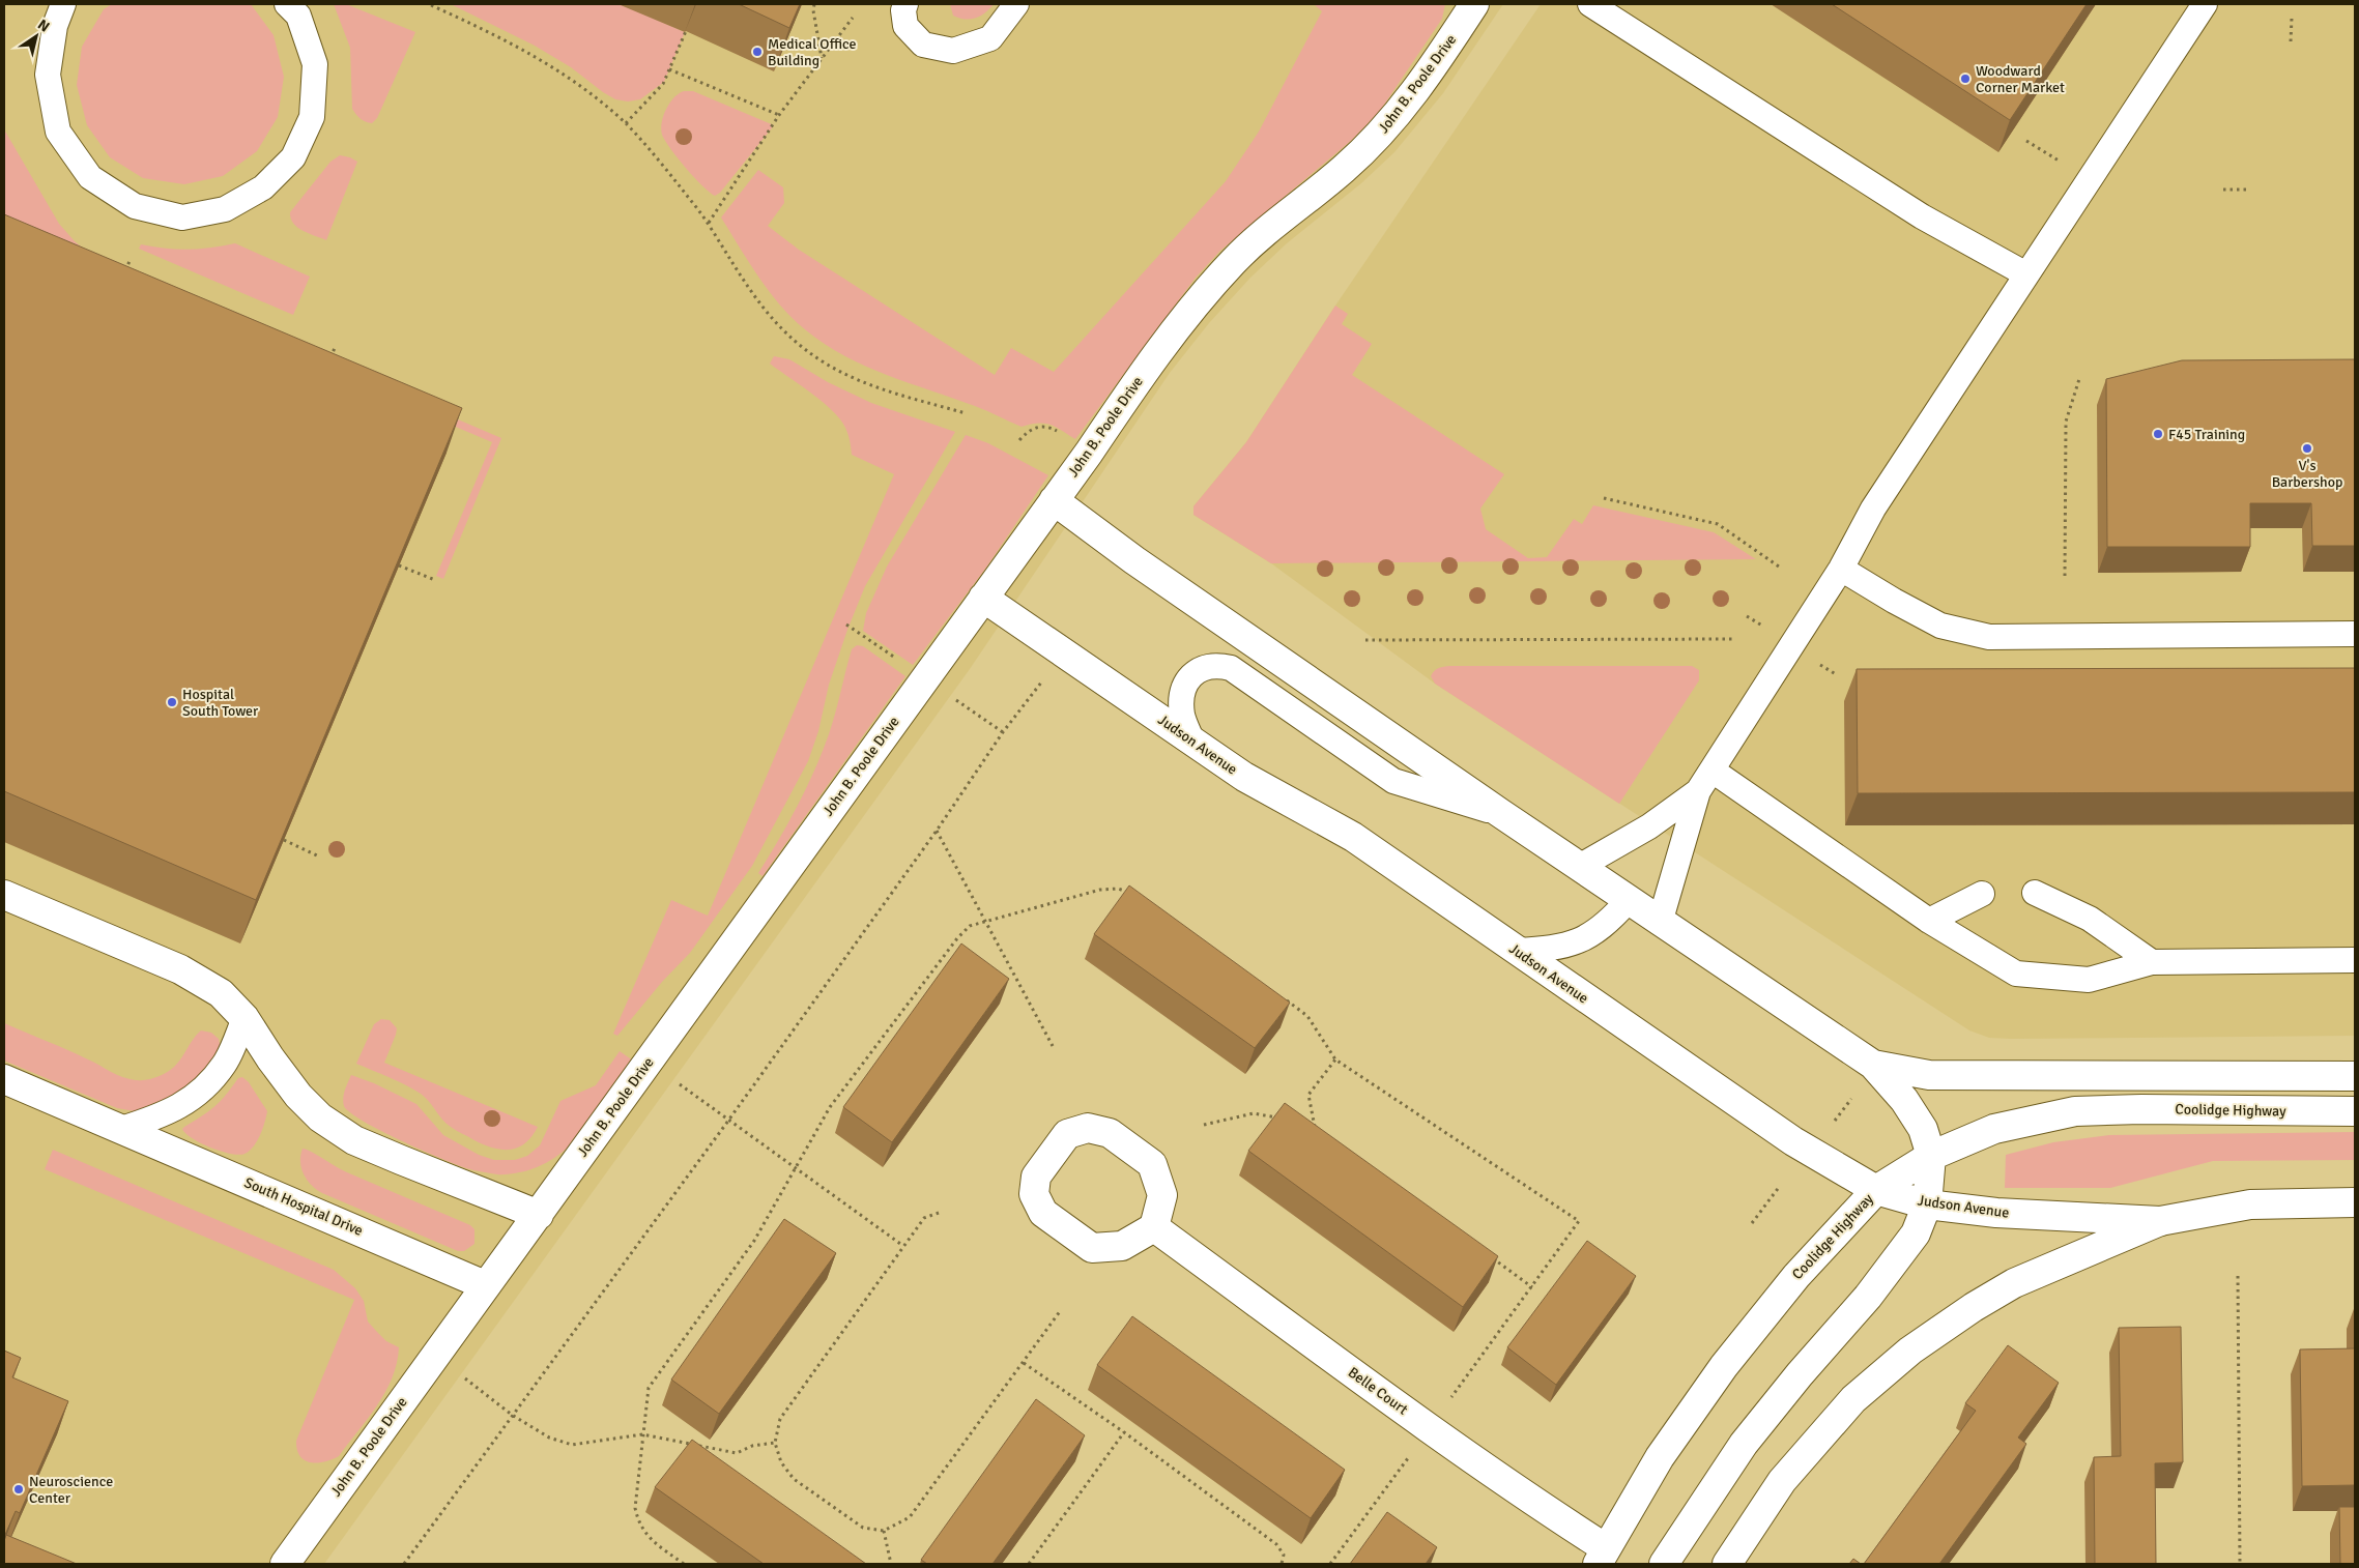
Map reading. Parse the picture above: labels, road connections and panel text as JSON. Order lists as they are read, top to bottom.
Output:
{
  "streets": {
    "street": [
      "John B. Poole Drive",
      "Judson Avenue",
      "Coolidge Highway",
      "South Hospital Drive",
      "Belle Court"
    ]
  },
  "crossings": [
    ["John B. Poole Drive", "Judson Avenue"],
    ["John B. Poole Drive", "South Hospital Drive"],
    ["Judson Avenue", "Coolidge Highway"],
    ["Coolidge Highway", "Belle Court"]
  ],
  "places": [
    "Medical Office Building",
    "Woodward Corner Market",
    "F45 Training",
    "V's Barbershop",
    "Hospital South Tower",
    "Neuroscience Center"
  ],
  "north": "top right"
}
